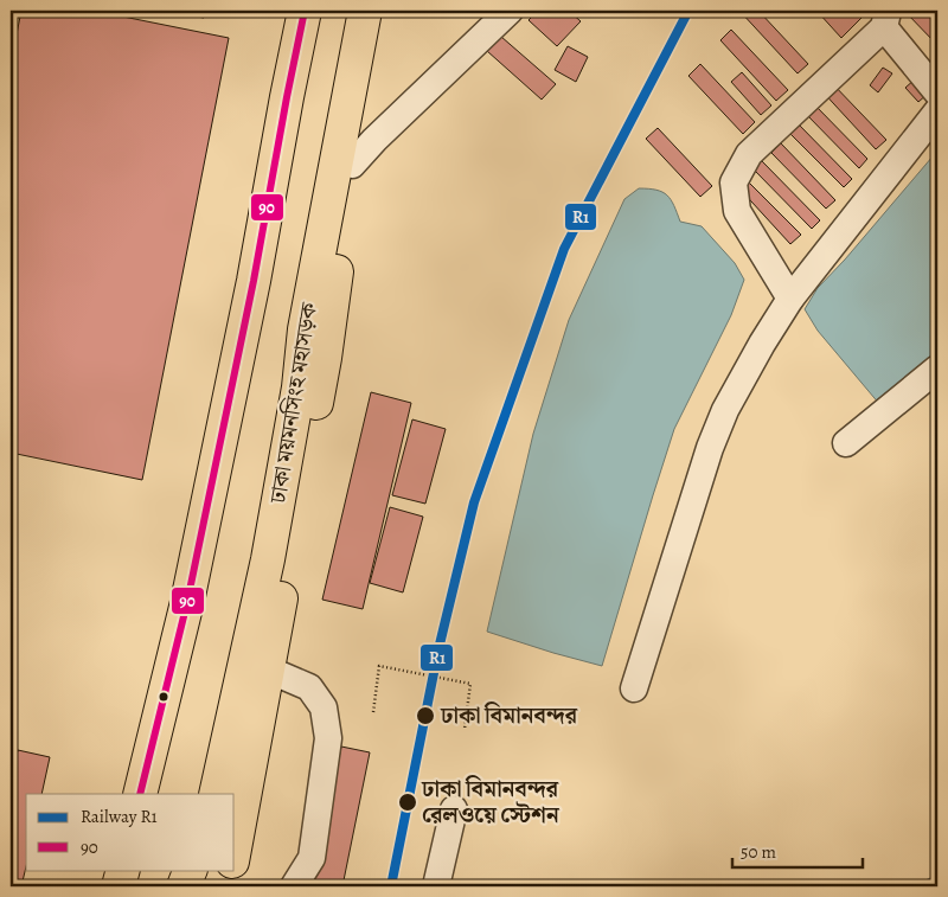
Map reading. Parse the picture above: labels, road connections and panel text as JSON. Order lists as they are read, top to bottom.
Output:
{
  "streets": {
    "highway": ["ঢাকা ময়মনসিংহ মহাসড়ক"]
  },
  "places": ["ঢাকা বিমানবন্দর", "ঢাকা বিমানবন্দর রেলওয়ে স্টেশন"],
  "lines": ["rail line R1", "transit line 90"],
  "legend": ["Railway R1", "90"],
  "scale_bar": "50 m"
}
